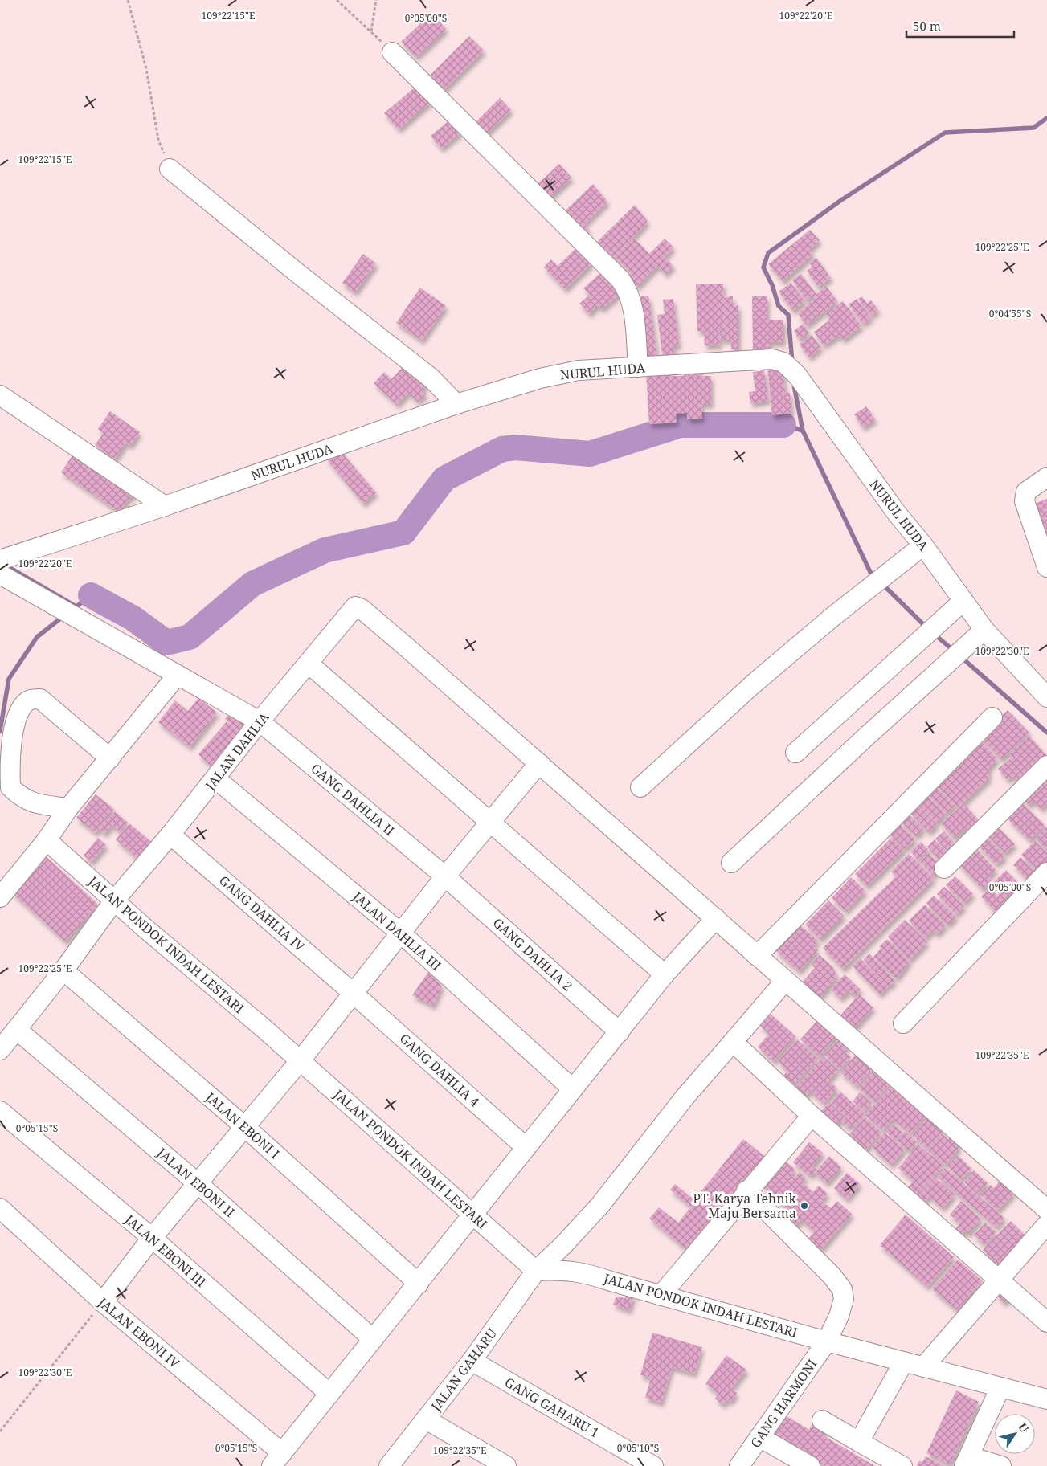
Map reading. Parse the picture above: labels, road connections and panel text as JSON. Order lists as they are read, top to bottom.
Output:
{
  "streets": {
    "street": [
      "NURUL HUDA",
      "JALAN DAHLIA",
      "GANG DAHLIA II",
      "GANG DAHLIA IV",
      "JALAN DAHLIA III",
      "JALAN PONDOK INDAH LESTARI",
      "GANG DAHLIA 2",
      "GANG DAHLIA 4",
      "JALAN EBONI I",
      "JALAN EBONI II",
      "JALAN EBONI III",
      "JALAN EBONI IV",
      "JALAN GAHARU",
      "GANG HARMONI",
      "GANG GAHARU 1"
    ]
  },
  "crossings": [
    ["JALAN DAHLIA", "GANG DAHLIA II"],
    ["JALAN DAHLIA", "GANG DAHLIA IV"],
    ["JALAN DAHLIA", "JALAN DAHLIA III"],
    ["JALAN DAHLIA", "JALAN PONDOK INDAH LESTARI"],
    ["JALAN DAHLIA", "JALAN EBONI I"],
    ["JALAN DAHLIA", "JALAN EBONI II"],
    ["GANG DAHLIA II", "GANG DAHLIA 2"],
    ["GANG DAHLIA IV", "GANG DAHLIA 4"],
    ["JALAN PONDOK INDAH LESTARI", "JALAN GAHARU"],
    ["JALAN PONDOK INDAH LESTARI", "GANG HARMONI"],
    ["JALAN GAHARU", "GANG GAHARU 1"]
  ],
  "places": ["PT. Karya Tehnik Maju Bersama"],
  "scale_bar": "50 m",
  "north": "top right",
  "coordinates": [
    "109°22'15\"E",
    "109°22'20\"E",
    "0°05'00\"S",
    "109°22'25\"E",
    "0°04'55\"S",
    "109°22'30\"E",
    "109°22'35\"E",
    "0°05'15\"S",
    "0°05'10\"S"
  ]
}
